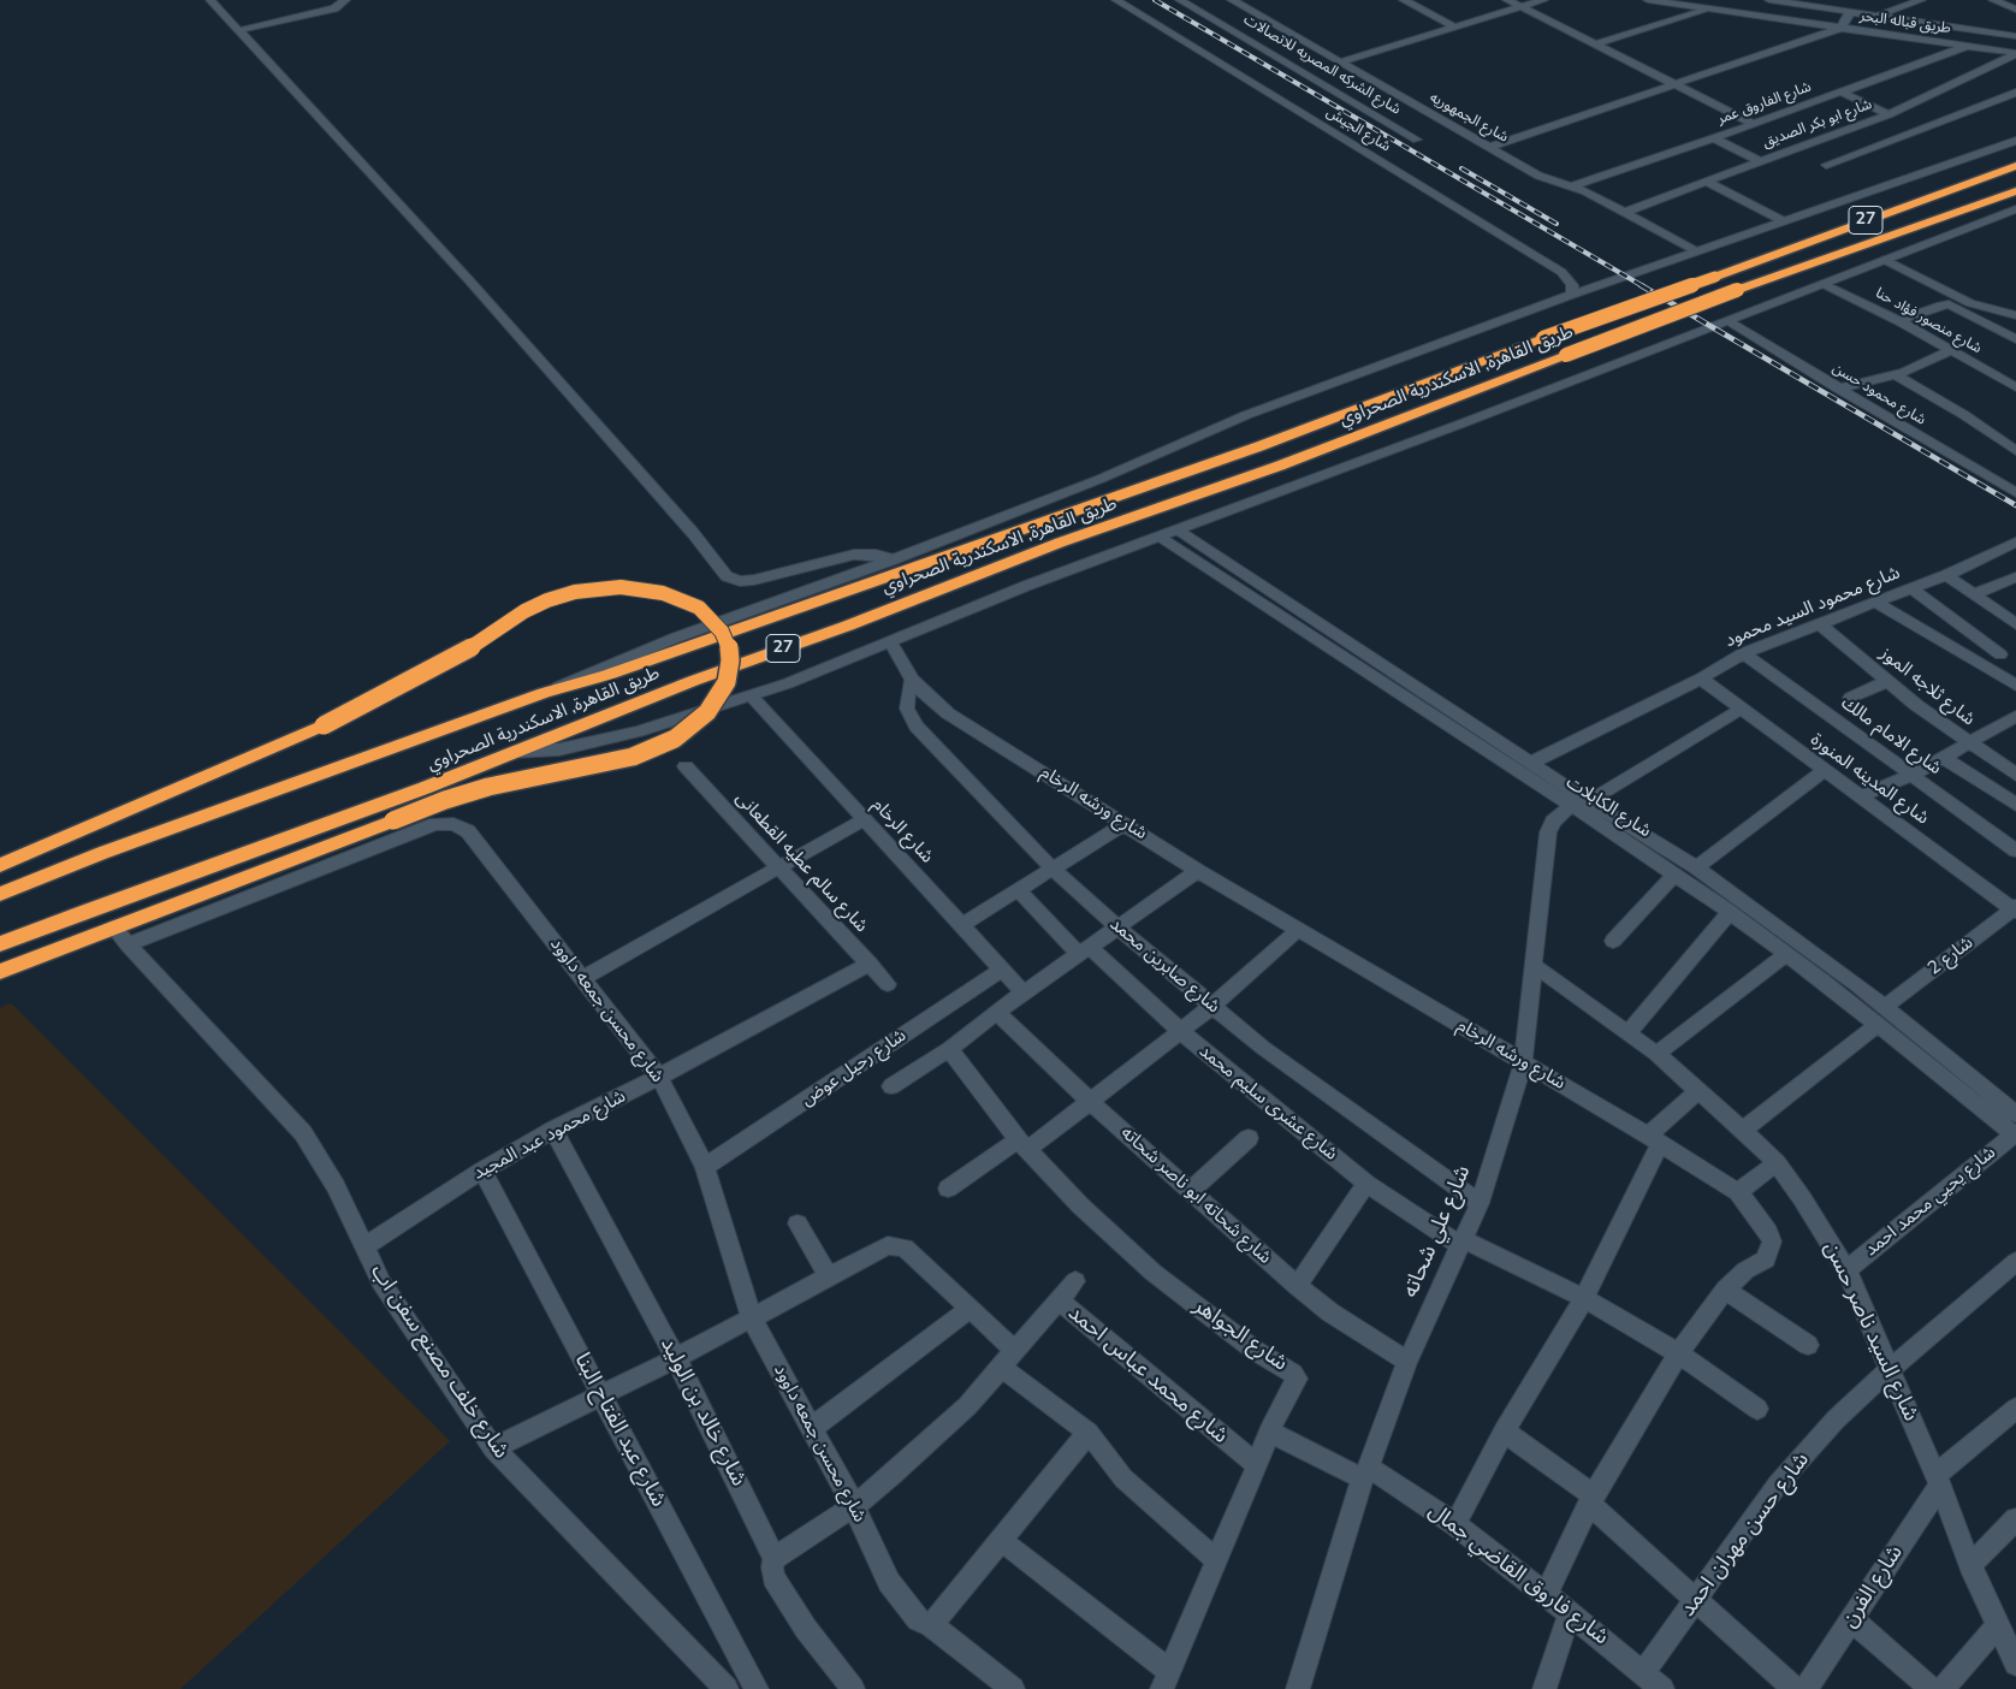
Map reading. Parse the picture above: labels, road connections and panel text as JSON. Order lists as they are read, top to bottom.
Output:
{
  "streets": {
    "highway": ["27", "طريق القاهرة, الاسكندرية الصحراوي"],
    "street": [
      "طريق قباله البحر",
      "شارع الشركه المصريه للاتصالات",
      "شارع الفاروق عمر",
      "شارع الجمهوريه",
      "شارع ابو بكر الصديق",
      "شارع الجيش",
      "شارع منصور فؤاد حنا",
      "شارع محمود حسن",
      "شارع محمود السيد محمود",
      "شارع ثلاجه الموز",
      "شارع الامام مالك",
      "شارع المدينه المنورة",
      "شارع ورشه الرخام",
      "شارع الكابلات",
      "شارع الرخام",
      "شارع سالم عطيه القطعانى",
      "شارع 2",
      "شارع صابرين محمد",
      "شارع محسن جمعه داوود",
      "شارع رحيل عوض",
      "شارع عشرى سليم محمد",
      "شارع محمود عبد المجيد",
      "شارع شحاته ابو ناصر شحاته",
      "شارع يحيي محمد احمد",
      "شارع علي شحاته",
      "شارع السيد ناصر حسن",
      "شارع الجواهر",
      "شارع خلف مصنع سفن اب",
      "شارع محمد عباس احمد",
      "شارع خالد بن الوليد",
      "شارع عبد الفتاح البنا",
      "شارع حسن مهران احمد",
      "شارع فاروق القاضي جمال",
      "شارع الفرن"
    ]
  },
  "crossings": [
    ["طريق قباله البحر", "شارع الفاروق عمر"],
    ["طريق قباله البحر", "شارع ابو بكر الصديق"],
    ["شارع الفاروق عمر", "شارع الجمهوريه"],
    ["شارع الجمهوريه", "شارع ابو بكر الصديق"],
    ["شارع محمود السيد محمود", "شارع ثلاجه الموز"],
    ["شارع محمود السيد محمود", "شارع الامام مالك"],
    ["شارع محمود السيد محمود", "شارع المدينه المنورة"],
    ["شارع محمود السيد محمود", "شارع الكابلات"],
    ["شارع المدينه المنورة", "شارع 2"],
    ["شارع المدينه المنورة", "شارع علي شحاته"],
    ["شارع ورشه الرخام", "شارع صابرين محمد"],
    ["شارع ورشه الرخام", "شارع عشرى سليم محمد"],
    ["شارع ورشه الرخام", "شارع علي شحاته"],
    ["شارع ورشه الرخام", "شارع فاروق القاضي جمال"],
    ["شارع الكابلات", "شارع 2"],
    ["شارع الكابلات", "شارع يحيي محمد احمد"],
    ["شارع الكابلات", "شارع علي شحاته"],
    ["شارع الرخام", "شارع رحيل عوض"],
    ["شارع سالم عطيه القطعانى", "شارع محمود عبد المجيد"],
    ["شارع صابرين محمد", "شارع علي شحاته"],
    ["شارع محسن جمعه داوود", "شارع رحيل عوض"],
    ["شارع محسن جمعه داوود", "شارع محمود عبد المجيد"],
    ["شارع محسن جمعه داوود", "شارع خلف مصنع سفن اب"],
    ["شارع عشرى سليم محمد", "شارع علي شحاته"],
    ["شارع محمود عبد المجيد", "شارع خلف مصنع سفن اب"],
    ["شارع محمود عبد المجيد", "شارع خالد بن الوليد"],
    ["شارع محمود عبد المجيد", "شارع عبد الفتاح البنا"],
    ["شارع شحاته ابو ناصر شحاته", "شارع علي شحاته"],
    ["شارع يحيي محمد احمد", "شارع السيد ناصر حسن"],
    ["شارع علي شحاته", "شارع السيد ناصر حسن"],
    ["شارع علي شحاته", "شارع فاروق القاضي جمال"],
    ["شارع السيد ناصر حسن", "شارع حسن مهران احمد"],
    ["شارع السيد ناصر حسن", "شارع الفرن"],
    ["شارع الجواهر", "شارع محمد عباس احمد"],
    ["شارع الجواهر", "شارع فاروق القاضي جمال"],
    ["شارع حسن مهران احمد", "شارع فاروق القاضي جمال"]
  ]
}
